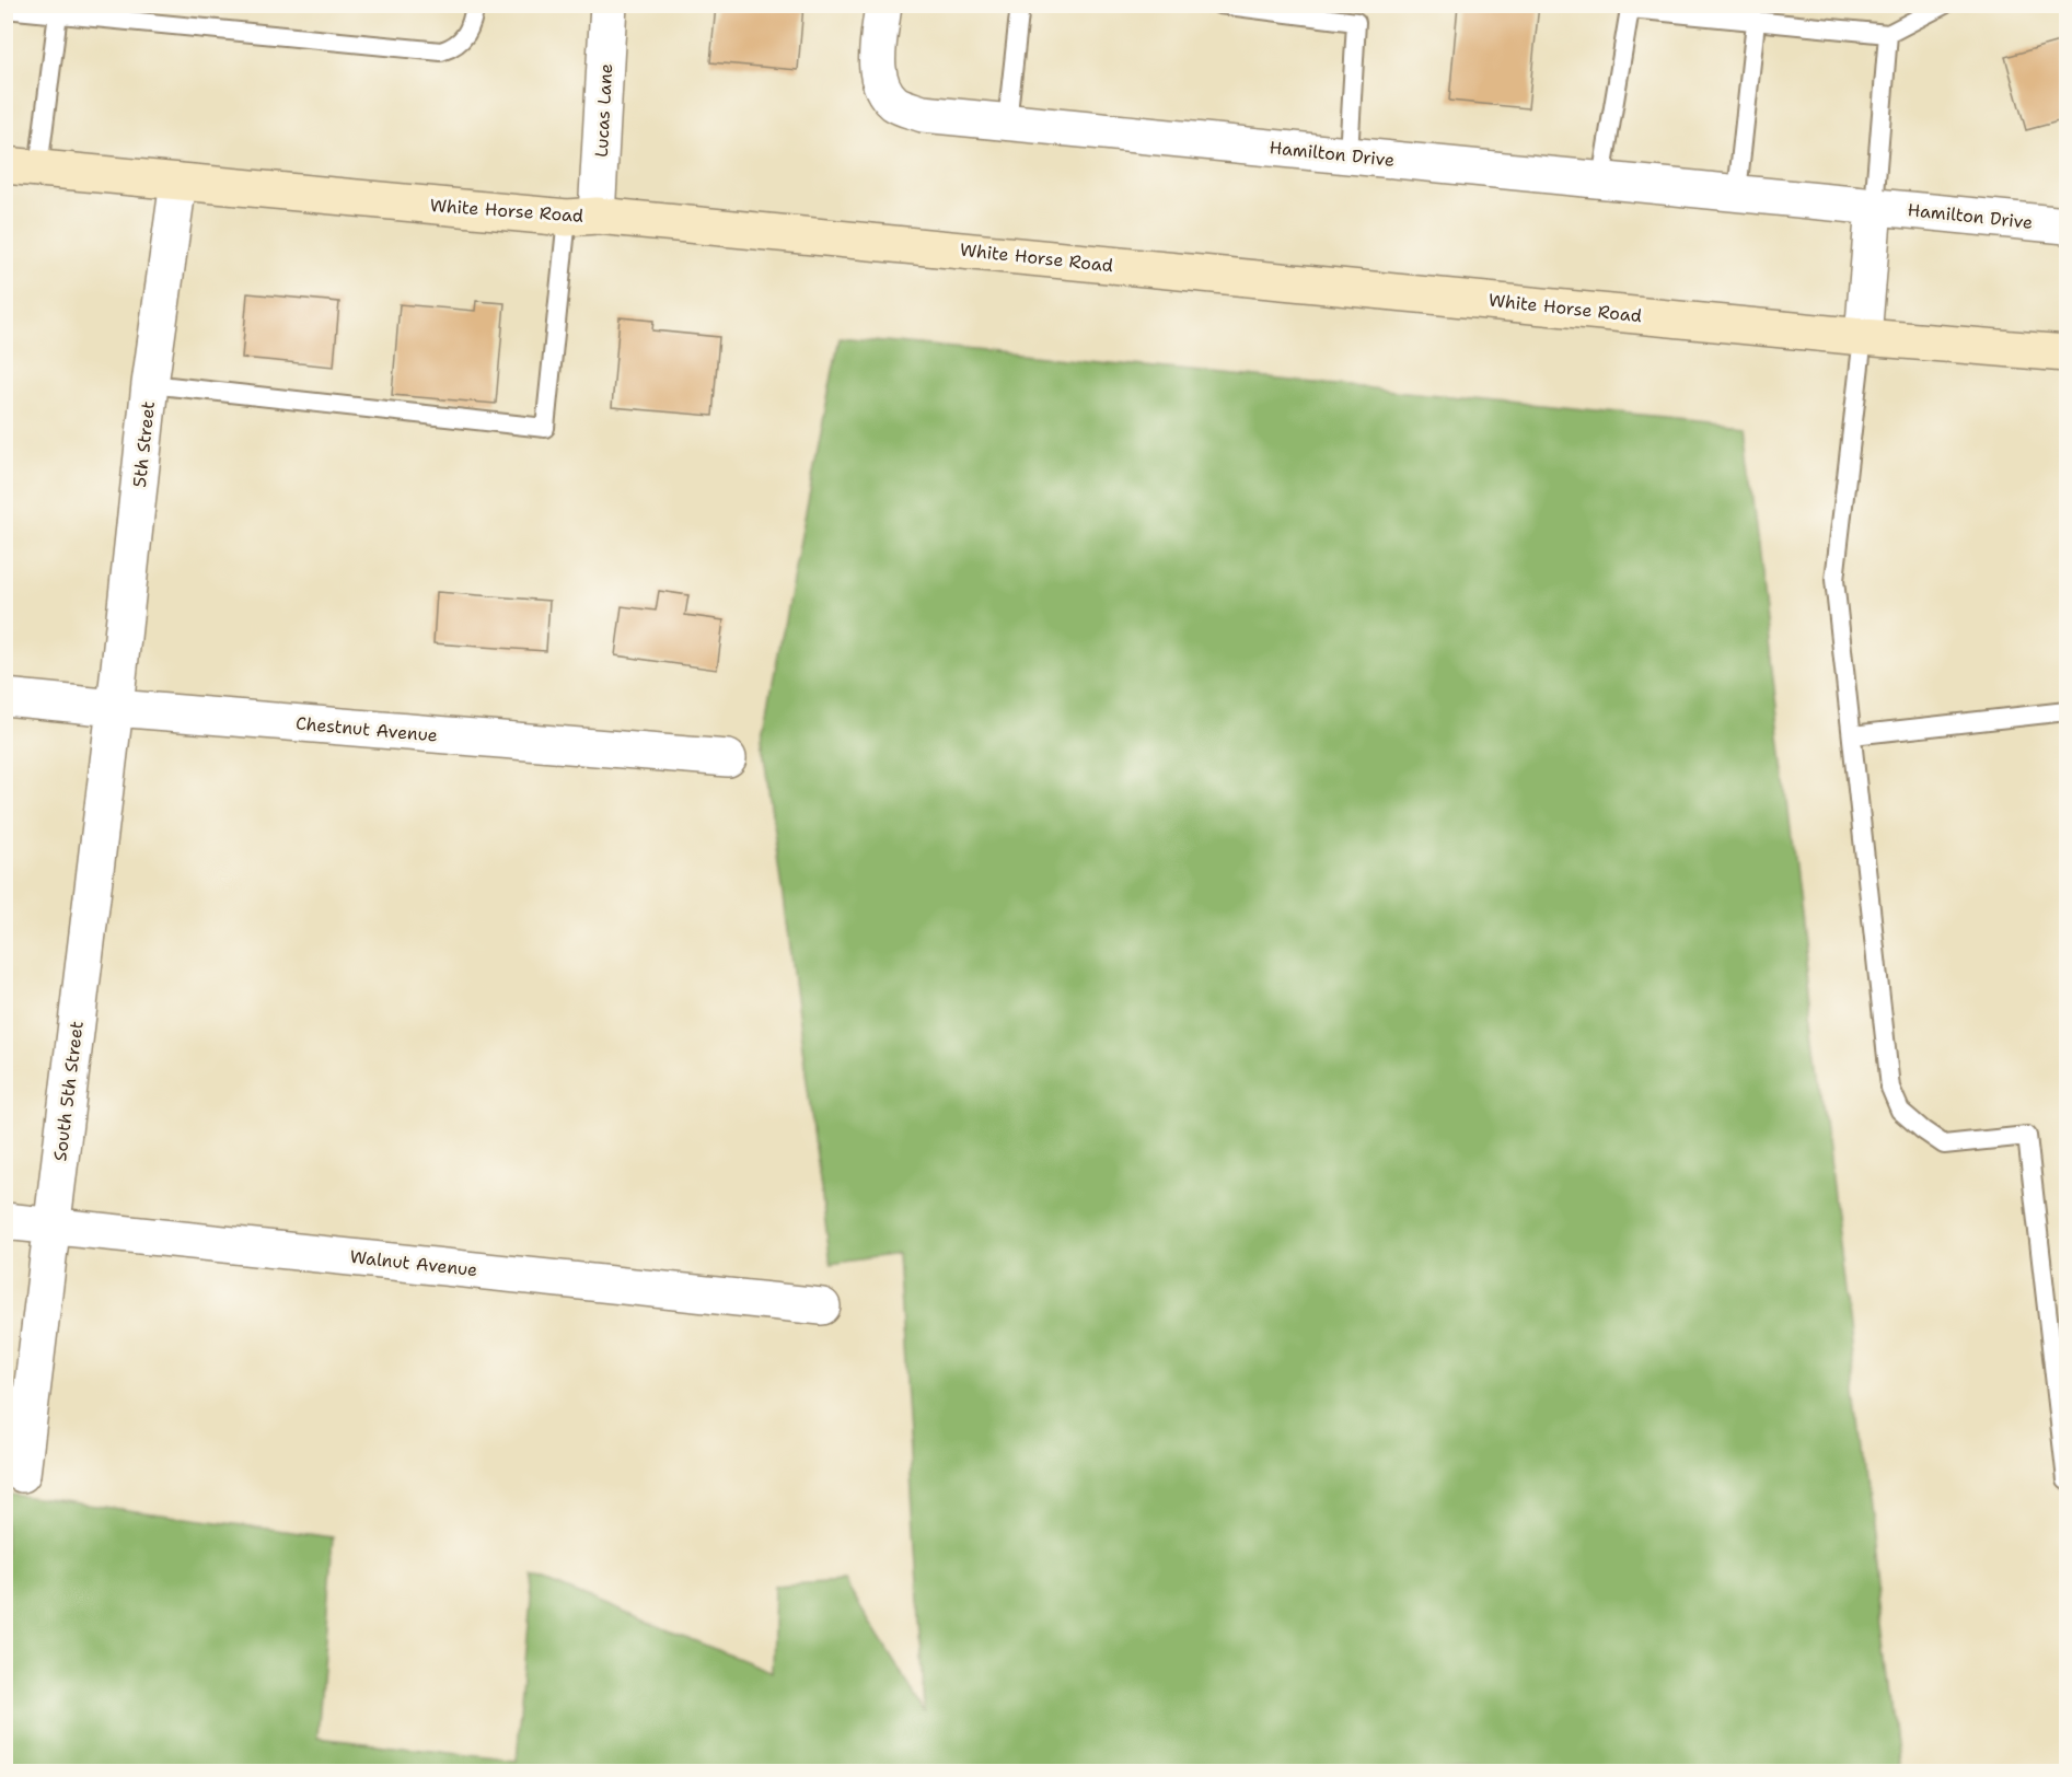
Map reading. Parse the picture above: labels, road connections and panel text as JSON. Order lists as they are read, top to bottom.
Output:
{
  "streets": {
    "main road": ["White Horse Road"],
    "street": [
      "Lucas Lane",
      "Hamilton Drive",
      "5th Street",
      "Chestnut Avenue",
      "South 5th Street",
      "Walnut Avenue"
    ]
  },
  "crossings": [
    ["Lucas Lane", "White Horse Road"],
    ["White Horse Road", "5th Street"],
    ["5th Street", "Chestnut Avenue"],
    ["5th Street", "South 5th Street"],
    ["Chestnut Avenue", "South 5th Street"],
    ["South 5th Street", "Walnut Avenue"]
  ]
}
